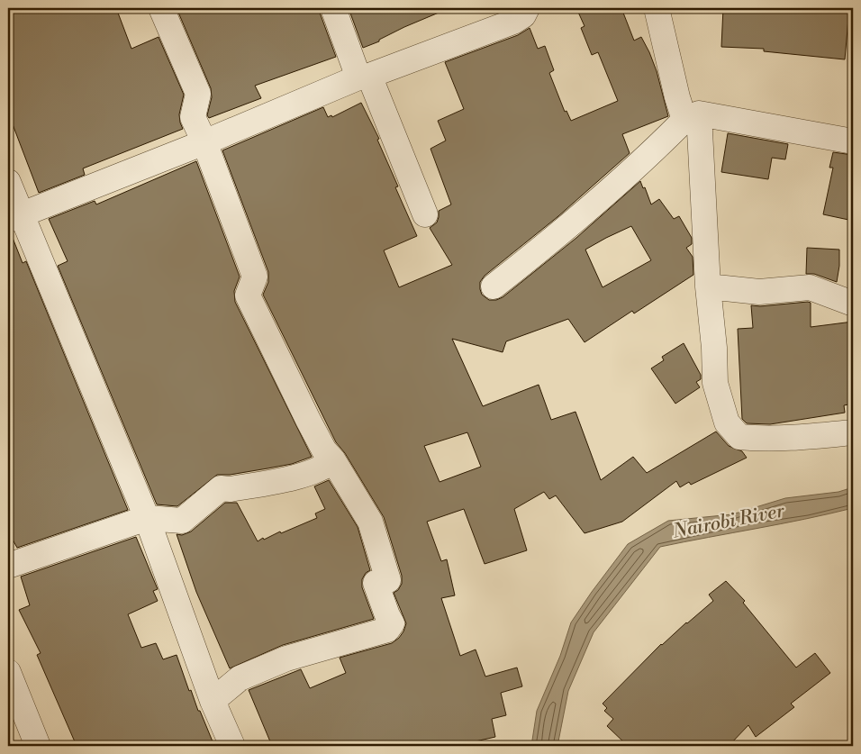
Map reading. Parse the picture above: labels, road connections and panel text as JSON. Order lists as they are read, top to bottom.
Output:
{
  "water": ["Nairobi River"]
}
